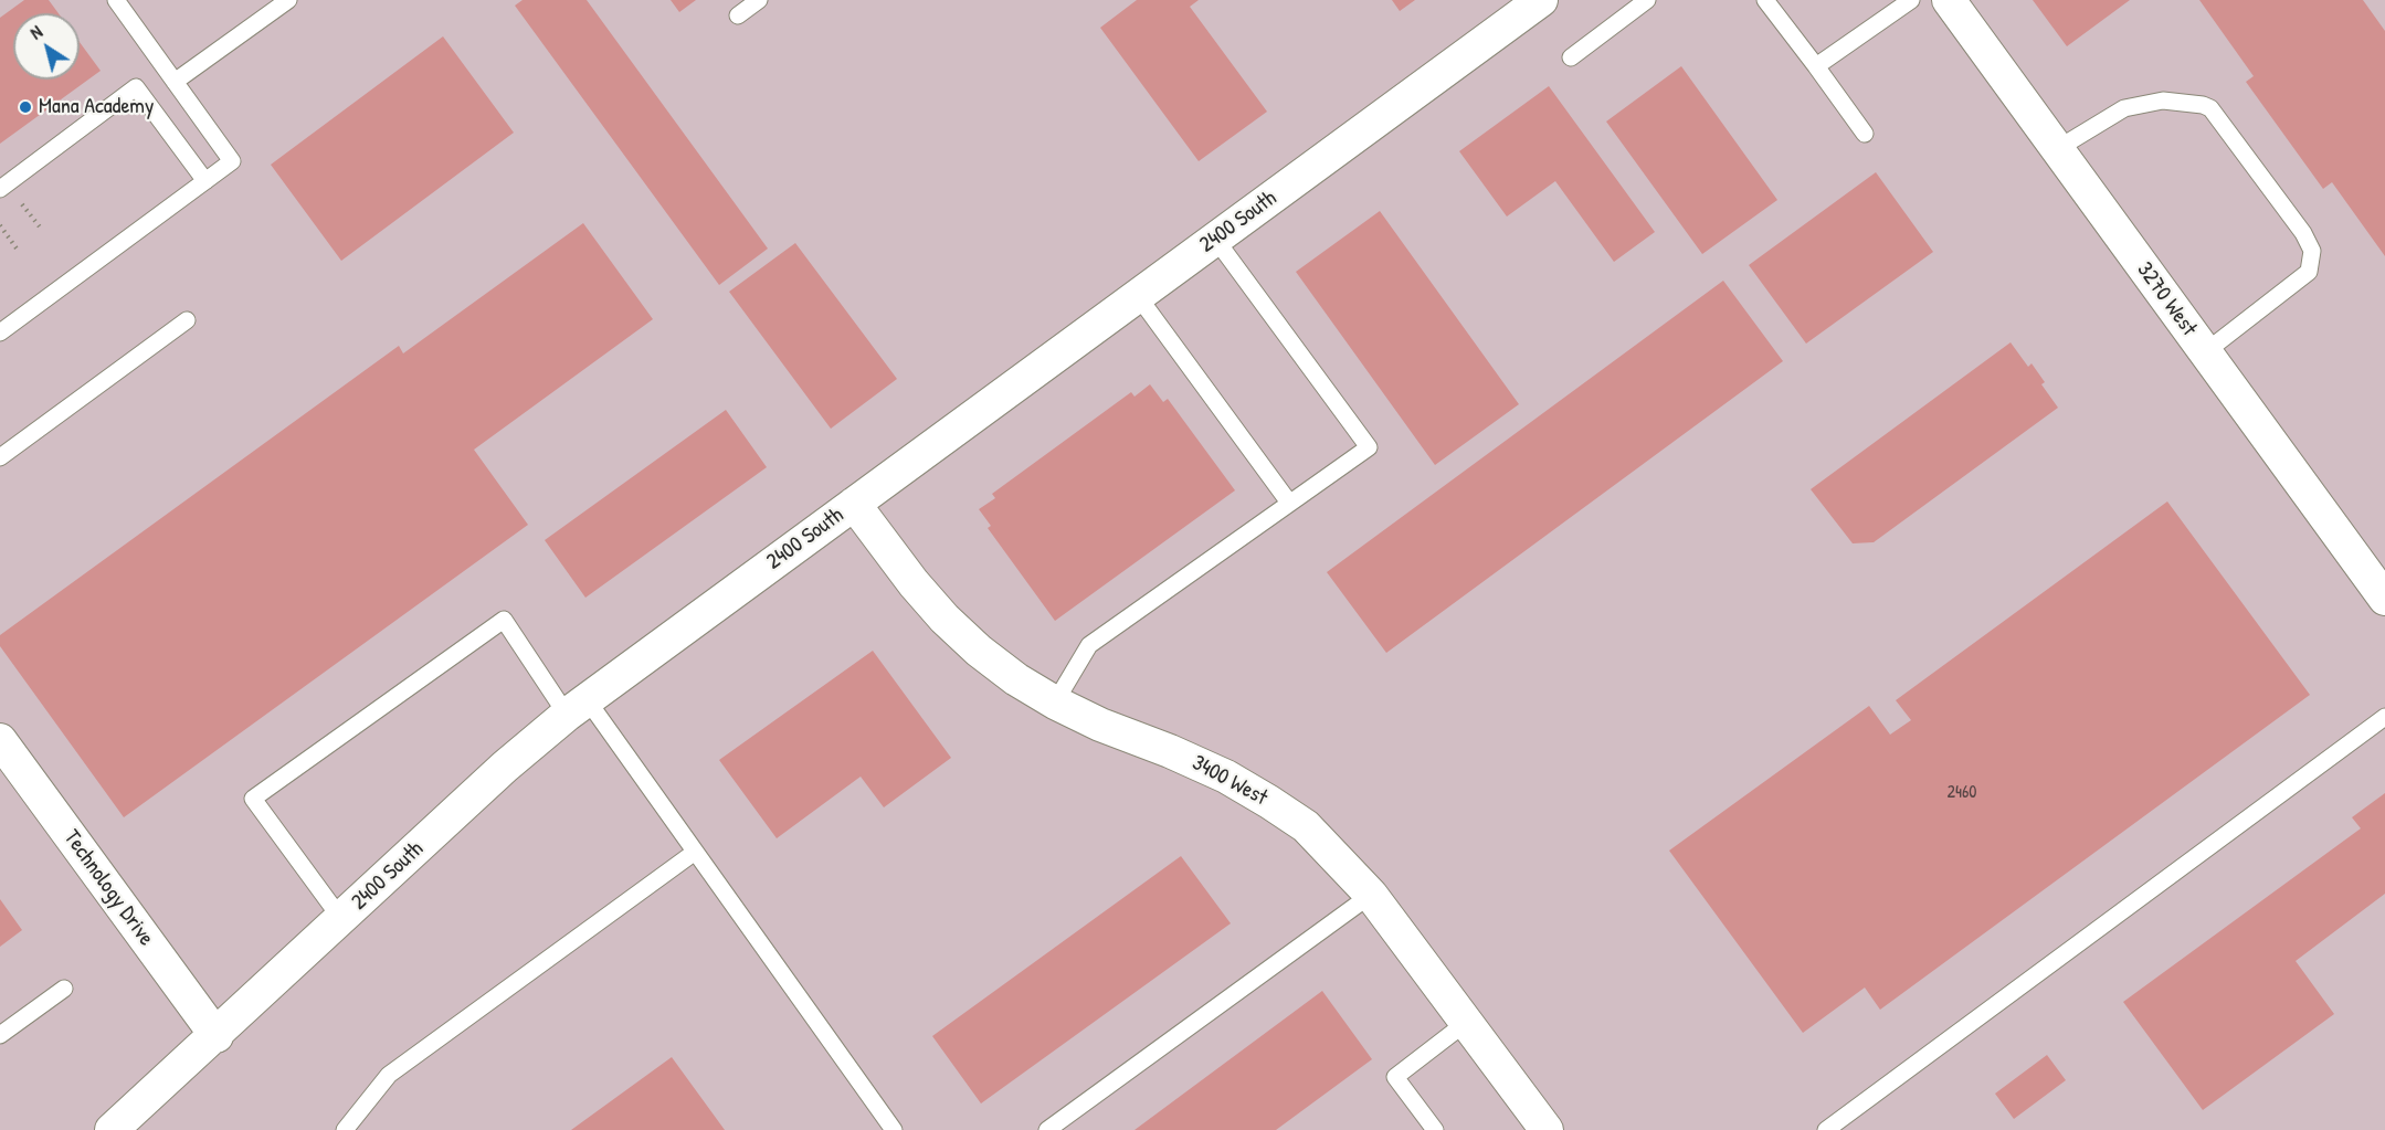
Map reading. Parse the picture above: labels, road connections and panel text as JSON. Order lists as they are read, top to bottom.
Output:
{
  "streets": {
    "street": [
      "2400 South",
      "3270 West",
      "3400 West",
      "Technology Drive"
    ]
  },
  "crossings": [
    ["2400 South", "3400 West"],
    ["2400 South", "Technology Drive"]
  ],
  "places": ["Mana Academy"],
  "house_numbers": ["2460"],
  "north": "top left"
}
